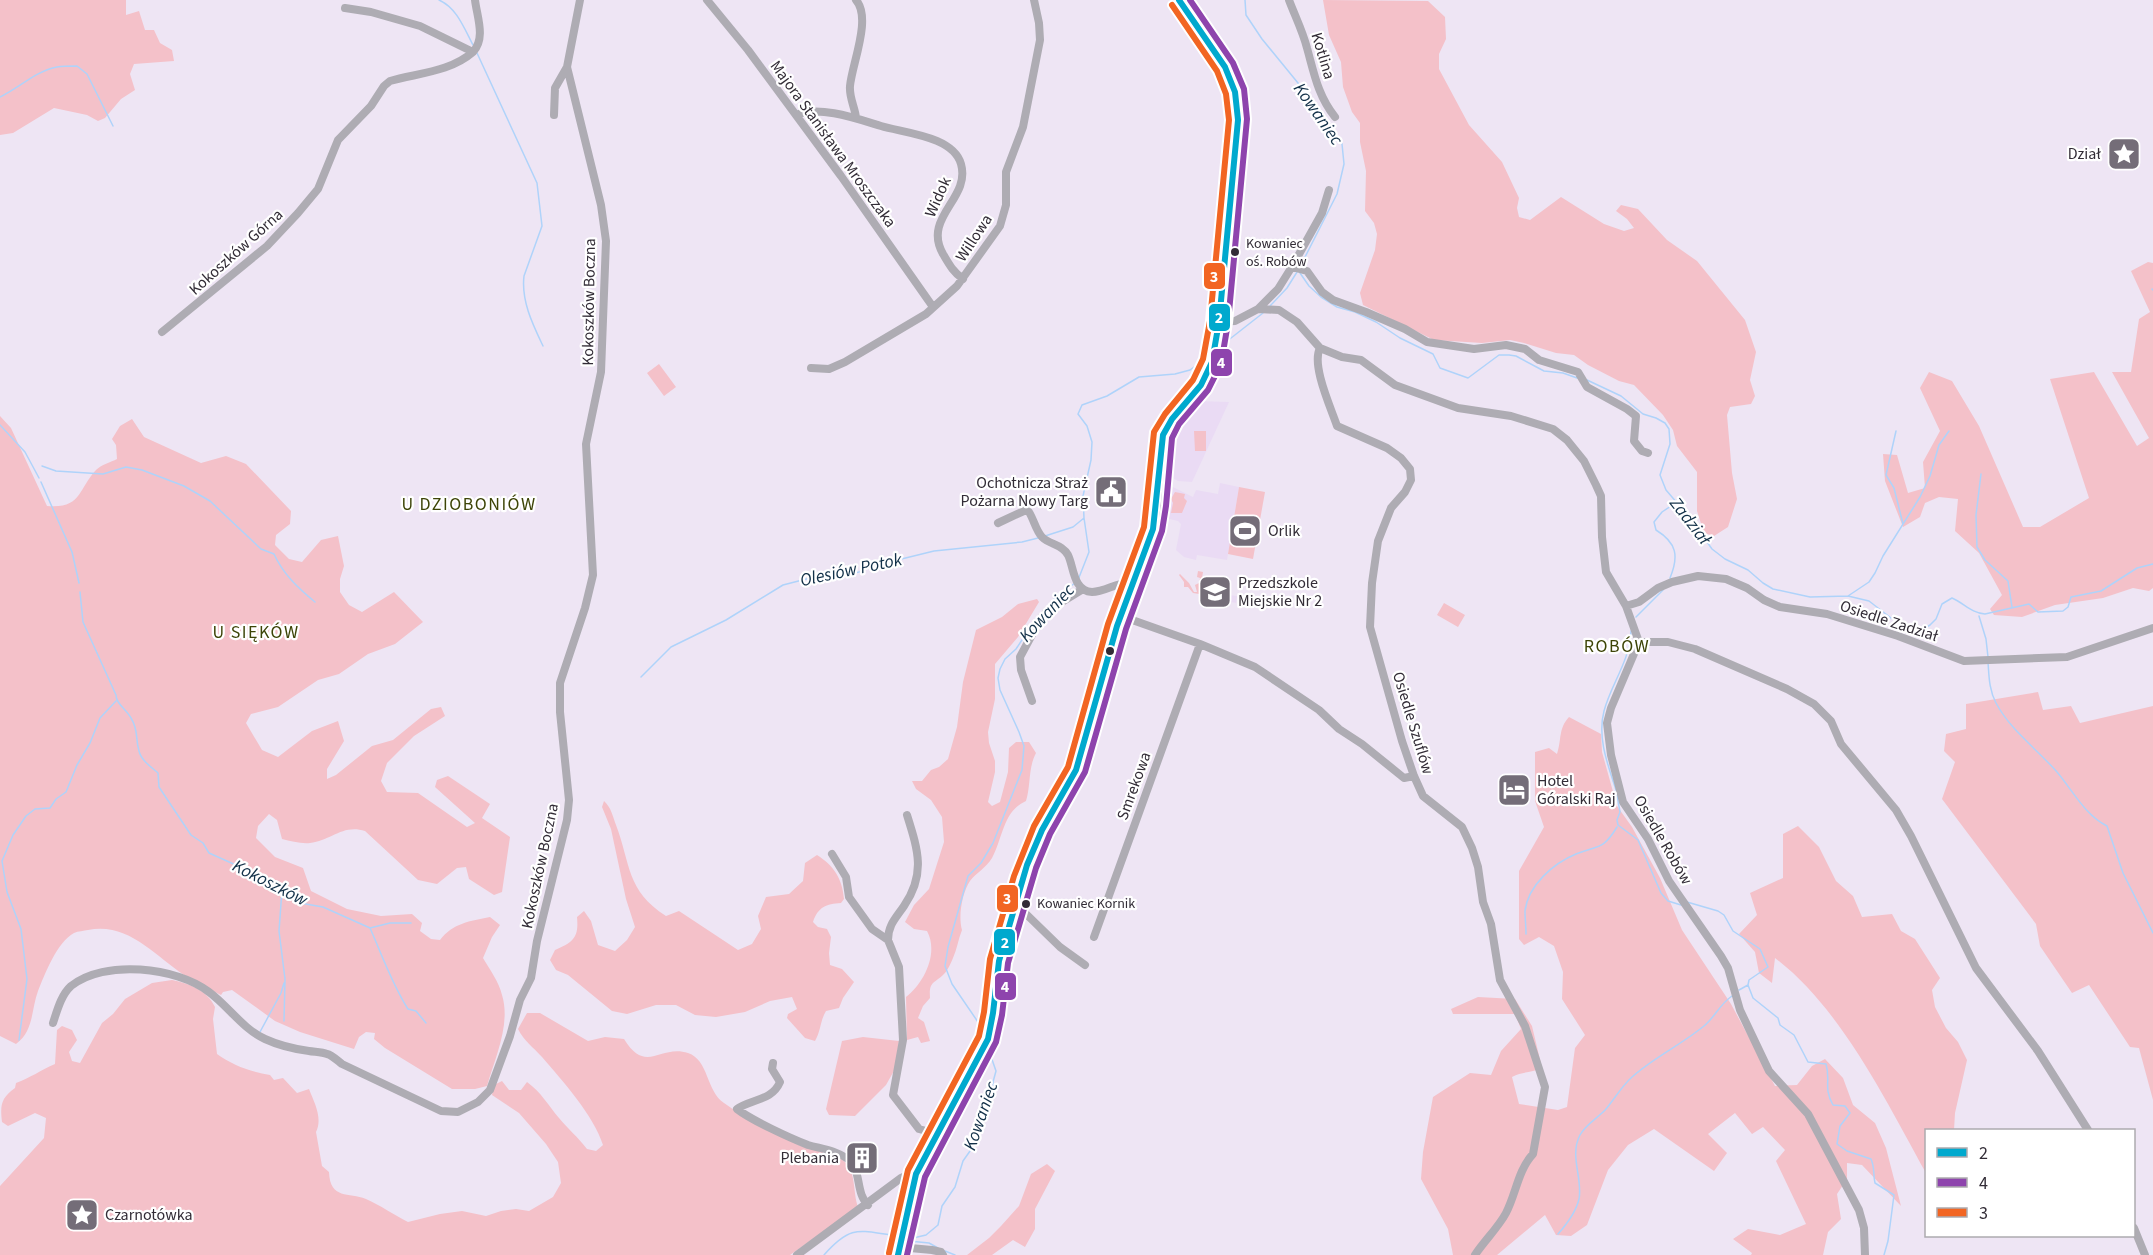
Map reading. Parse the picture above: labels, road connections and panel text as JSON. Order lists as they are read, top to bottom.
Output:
{
  "streets": {
    "street": [
      "Kotlina",
      "Majora Stanisława Mroszczaka",
      "Widok",
      "Willowa",
      "Kokoszków Górna",
      "Kokoszków Boczna",
      "Osiedle Zadział",
      "Osiedle Szuflów",
      "Smrekowa",
      "Osiedle Robów"
    ]
  },
  "crossings": [
    ["Majora Stanisława Mroszczaka", "Widok"],
    ["Majora Stanisława Mroszczaka", "Willowa"],
    ["Widok", "Willowa"]
  ],
  "districts": ["U DZIOBONIÓW", "U SIĘKÓW", "ROBÓW"],
  "water": [
    "Kowaniec",
    "Zadział",
    "Olesiów Potok",
    "Kokoszków"
  ],
  "places": {
    "place": ["Dział", "Czarnotówka"],
    "other": ["Kowaniec oś. Robów", "Kowaniec Kornik"],
    "public building": ["Ochotnicza Straż Pożarna Nowy Targ"],
    "sports": ["Orlik"],
    "school or university": ["Przedszkole Miejskie Nr 2"],
    "hotel": ["Hotel Góralski Raj"],
    "building": ["Plebania"]
  },
  "lines": ["transit line 2", "transit line 4", "transit line 3"],
  "legend": ["2", "4", "3"]
}
